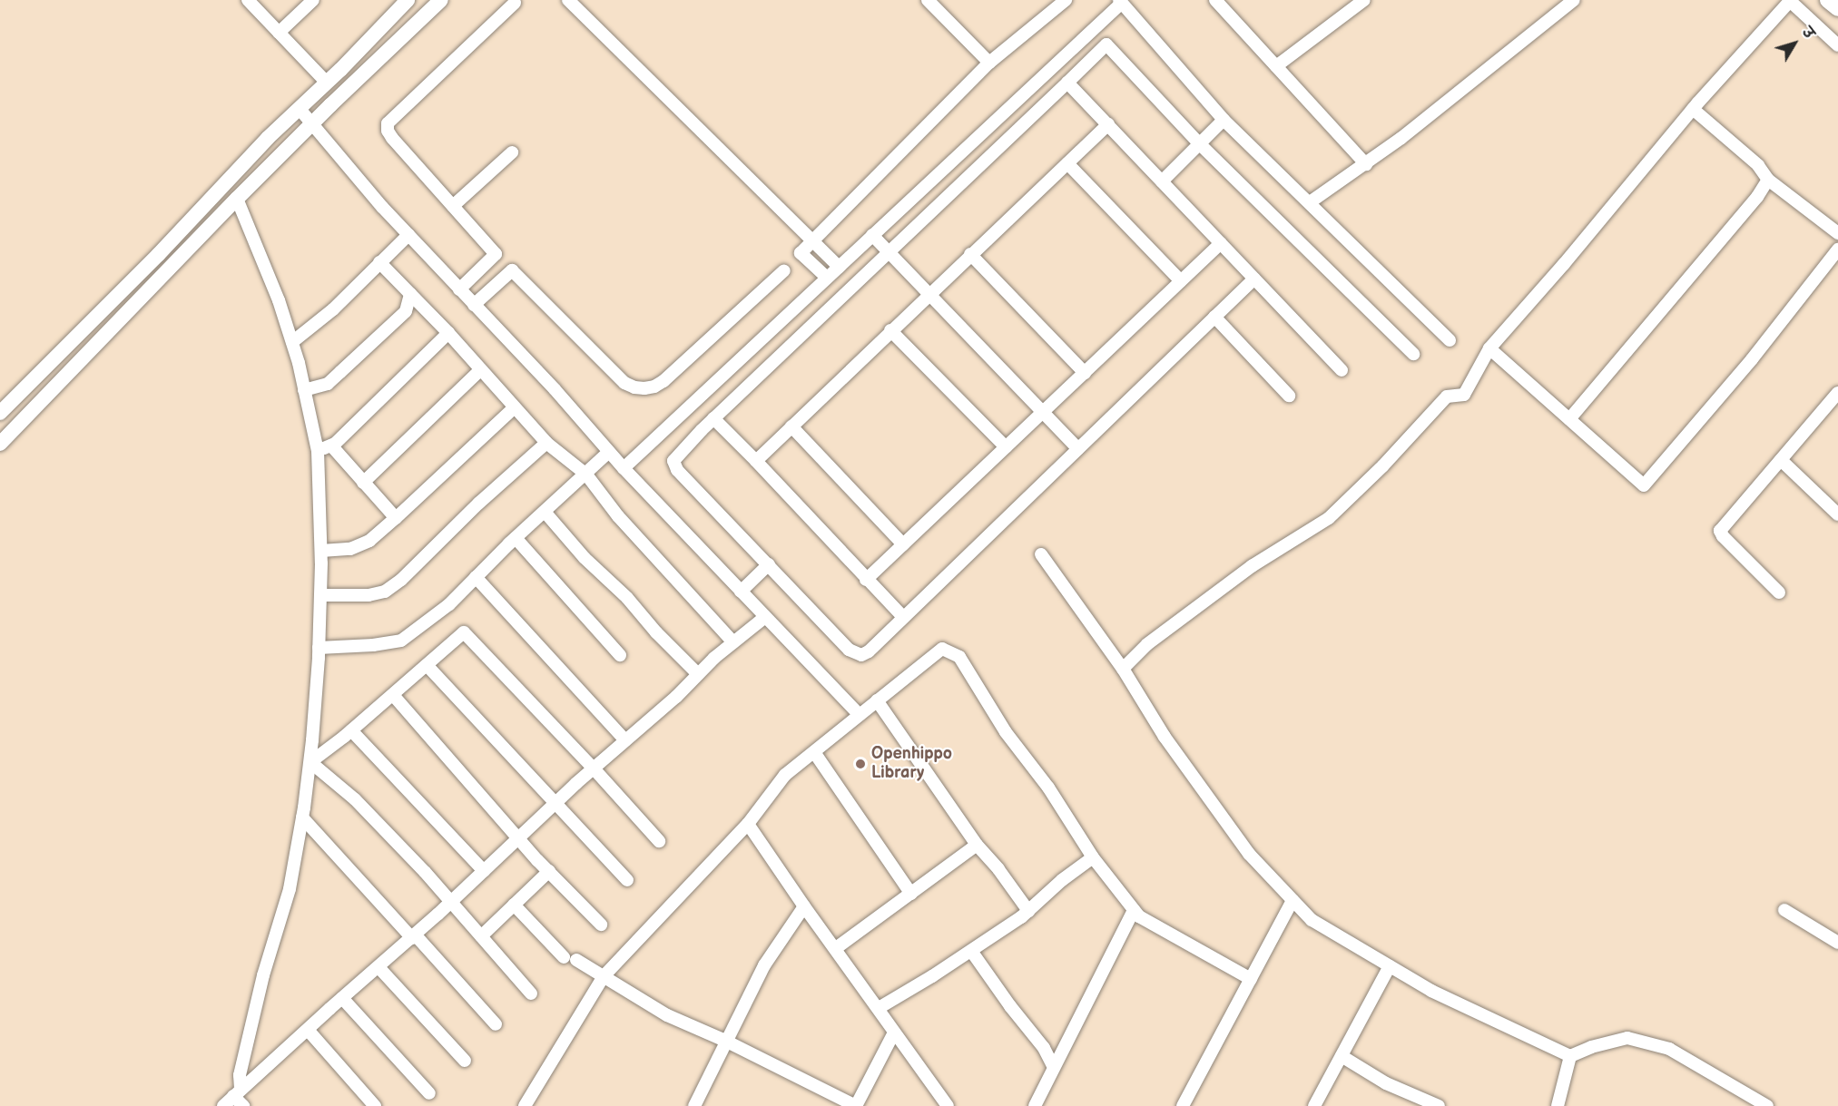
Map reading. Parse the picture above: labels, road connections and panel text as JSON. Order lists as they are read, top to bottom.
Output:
{
  "places": ["Openhippo Library"],
  "north": "top right"
}
